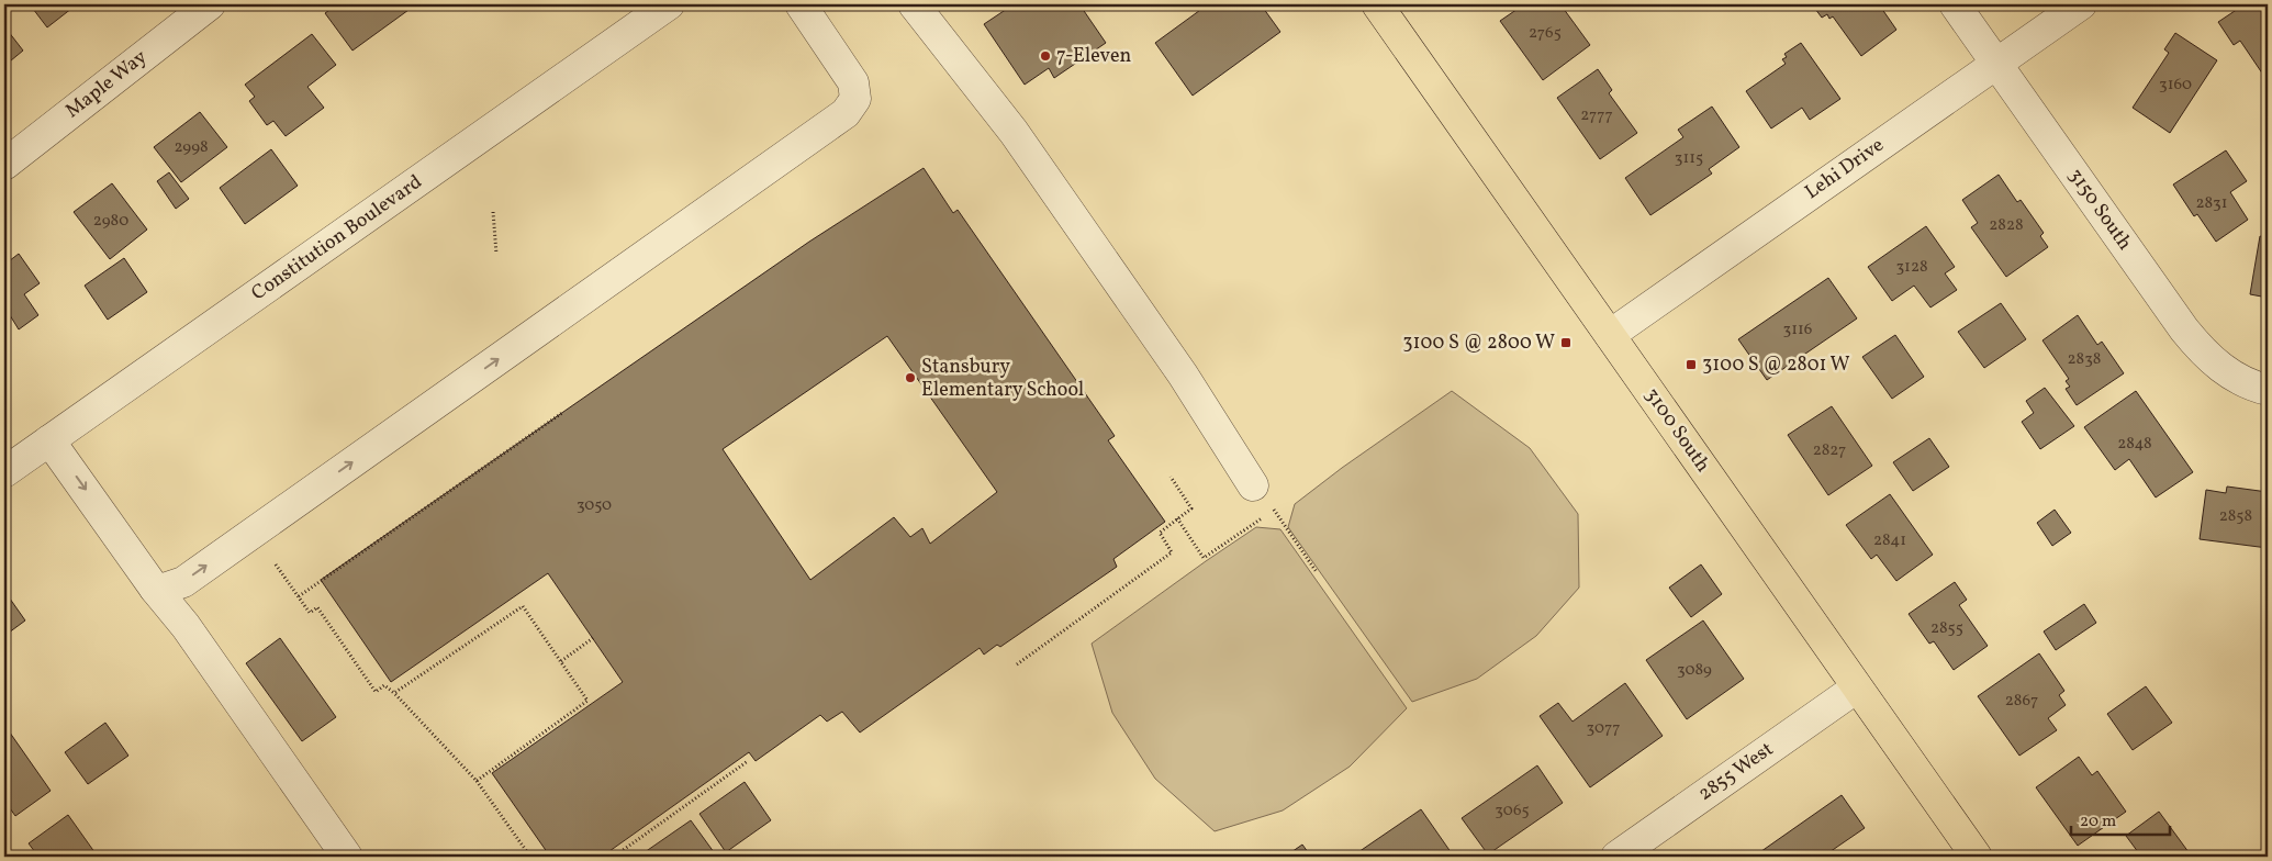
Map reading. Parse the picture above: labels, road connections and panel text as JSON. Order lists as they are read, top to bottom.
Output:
{
  "streets": {
    "main road": ["3100 South"],
    "street": [
      "Maple Way",
      "Lehi Drive",
      "3150 South",
      "Constitution Boulevard",
      "2855 West"
    ]
  },
  "crossings": [
    ["Lehi Drive", "3150 South"],
    ["Lehi Drive", "3100 South"],
    ["3100 South", "2855 West"]
  ],
  "places": {
    "other": ["7-Eleven", "Stansbury Elementary School"],
    "transit": ["3100 S @ 2800 W", "3100 S @ 2801 W"]
  },
  "house_numbers": [
    "2765",
    "3160",
    "2777",
    "2998",
    "3115",
    "2831",
    "2980",
    "2828",
    "3128",
    "3116",
    "2838",
    "2848",
    "2827",
    "3050",
    "2858",
    "2841",
    "2855",
    "3089",
    "2867",
    "3077",
    "3065"
  ],
  "scale_bar": "20 m"
}
